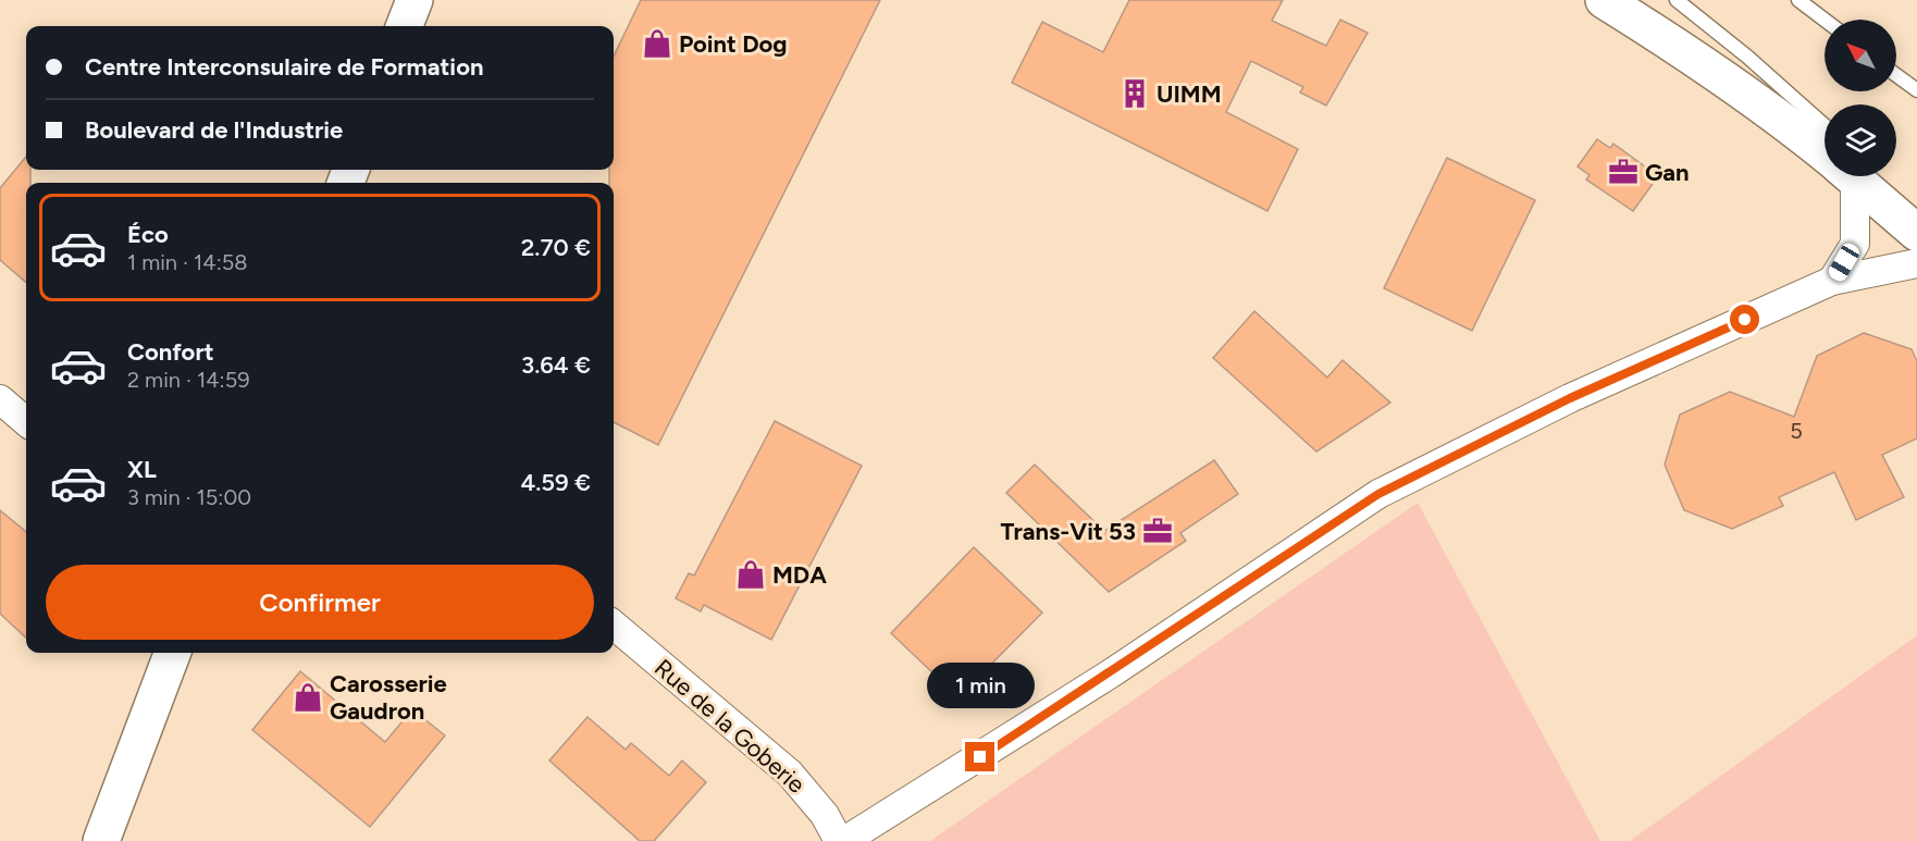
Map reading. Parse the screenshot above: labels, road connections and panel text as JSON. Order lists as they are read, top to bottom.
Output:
{
  "streets": {
    "street": ["Rue de la Goberie"]
  },
  "places": {
    "shop": ["Point Dog", "MDA", "Carosserie Gaudron"],
    "building": ["UIMM"],
    "office": ["Gan", "Trans-Vit 53"]
  },
  "house_numbers": ["5"],
  "north": "top left",
  "page": {
    "banner": ["Centre Interconsulaire de Formation", "Boulevard de l'Industrie"],
    "list": [
      {
        "name": "Éco",
        "note": "1 min · 14:58",
        "value": "2.70 €"
      },
      {
        "name": "Confort",
        "note": "2 min · 14:59",
        "value": "3.64 €"
      },
      {
        "name": "XL",
        "note": "3 min · 15:00",
        "value": "4.59 €"
      }
    ],
    "buttons": "Confirmer",
    "bubble": "1 min"
  }
}
